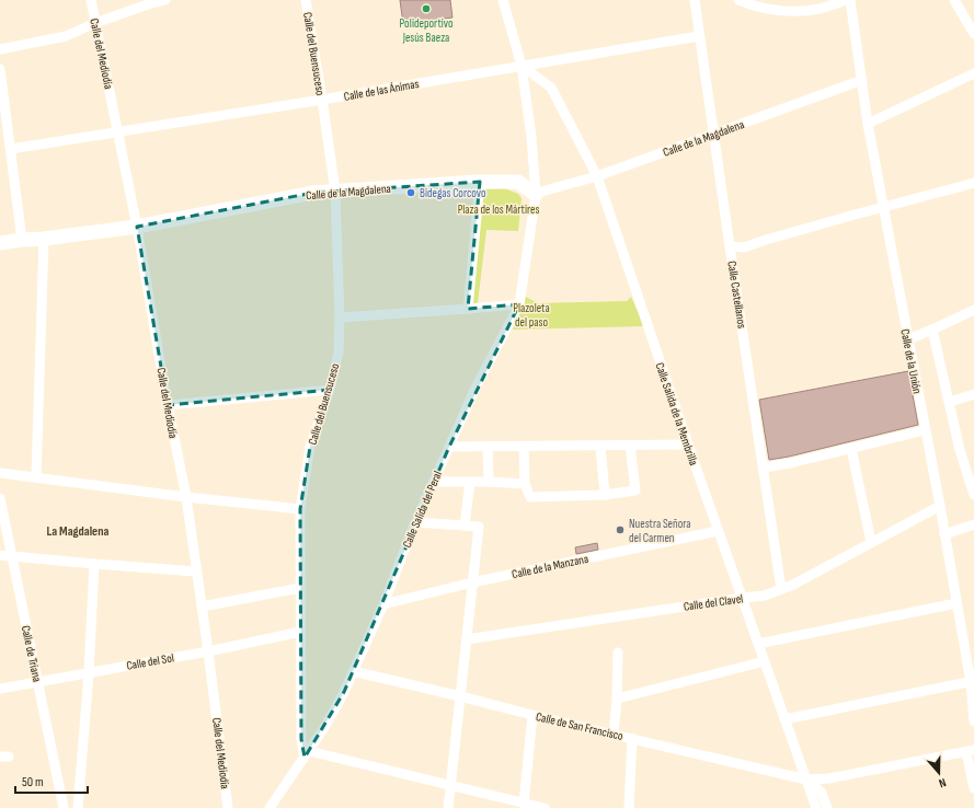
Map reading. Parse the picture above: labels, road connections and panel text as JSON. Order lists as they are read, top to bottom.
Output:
{
  "streets": {
    "street": [
      "Calle del Mediodía",
      "Calle del Buensuceso",
      "Calle de las Ánimas",
      "Calle de la Magdalena",
      "Calle Castellanos",
      "Calle de la Unión",
      "Calle Salida de la Membrilla",
      "Calle Salida del Peral",
      "Calle de la Manzana",
      "Calle del Clavel",
      "Calle de Triana",
      "Calle del Sol",
      "Calle de San Francisco"
    ]
  },
  "crossings": [
    ["Calle del Mediodía", "Calle de las Ánimas"],
    ["Calle del Mediodía", "Calle de la Magdalena"],
    ["Calle del Mediodía", "Calle del Sol"],
    ["Calle del Buensuceso", "Calle de las Ánimas"],
    ["Calle del Buensuceso", "Calle de la Magdalena"],
    ["Calle del Buensuceso", "Calle Salida del Peral"],
    ["Calle del Buensuceso", "Calle del Sol"],
    ["Calle de las Ánimas", "Calle Castellanos"],
    ["Calle de las Ánimas", "Calle Salida de la Membrilla"],
    ["Calle de las Ánimas", "Calle Salida del Peral"],
    ["Calle de la Magdalena", "Calle Castellanos"],
    ["Calle de la Magdalena", "Calle de la Unión"],
    ["Calle de la Magdalena", "Calle Salida de la Membrilla"],
    ["Calle de la Magdalena", "Calle Salida del Peral"],
    ["Calle Castellanos", "Calle del Clavel"],
    ["Calle de la Unión", "Calle del Clavel"],
    ["Calle Salida de la Membrilla", "Calle Salida del Peral"],
    ["Calle Salida de la Membrilla", "Calle de la Manzana"],
    ["Calle Salida de la Membrilla", "Calle del Clavel"],
    ["Calle Salida de la Membrilla", "Calle de San Francisco"],
    ["Calle Salida del Peral", "Calle de la Manzana"],
    ["Calle Salida del Peral", "Calle de San Francisco"],
    ["Calle de Triana", "Calle del Sol"]
  ],
  "districts": ["La Magdalena"],
  "parks": ["Plaza de los Mártires", "Plazoleta del paso"],
  "places": ["Polideportivo Jesús Baeza", "Bidegas Corcovo", "Nuestra Señora del Carmen"],
  "scale_bar": "50 m",
  "north": "bottom"
}
